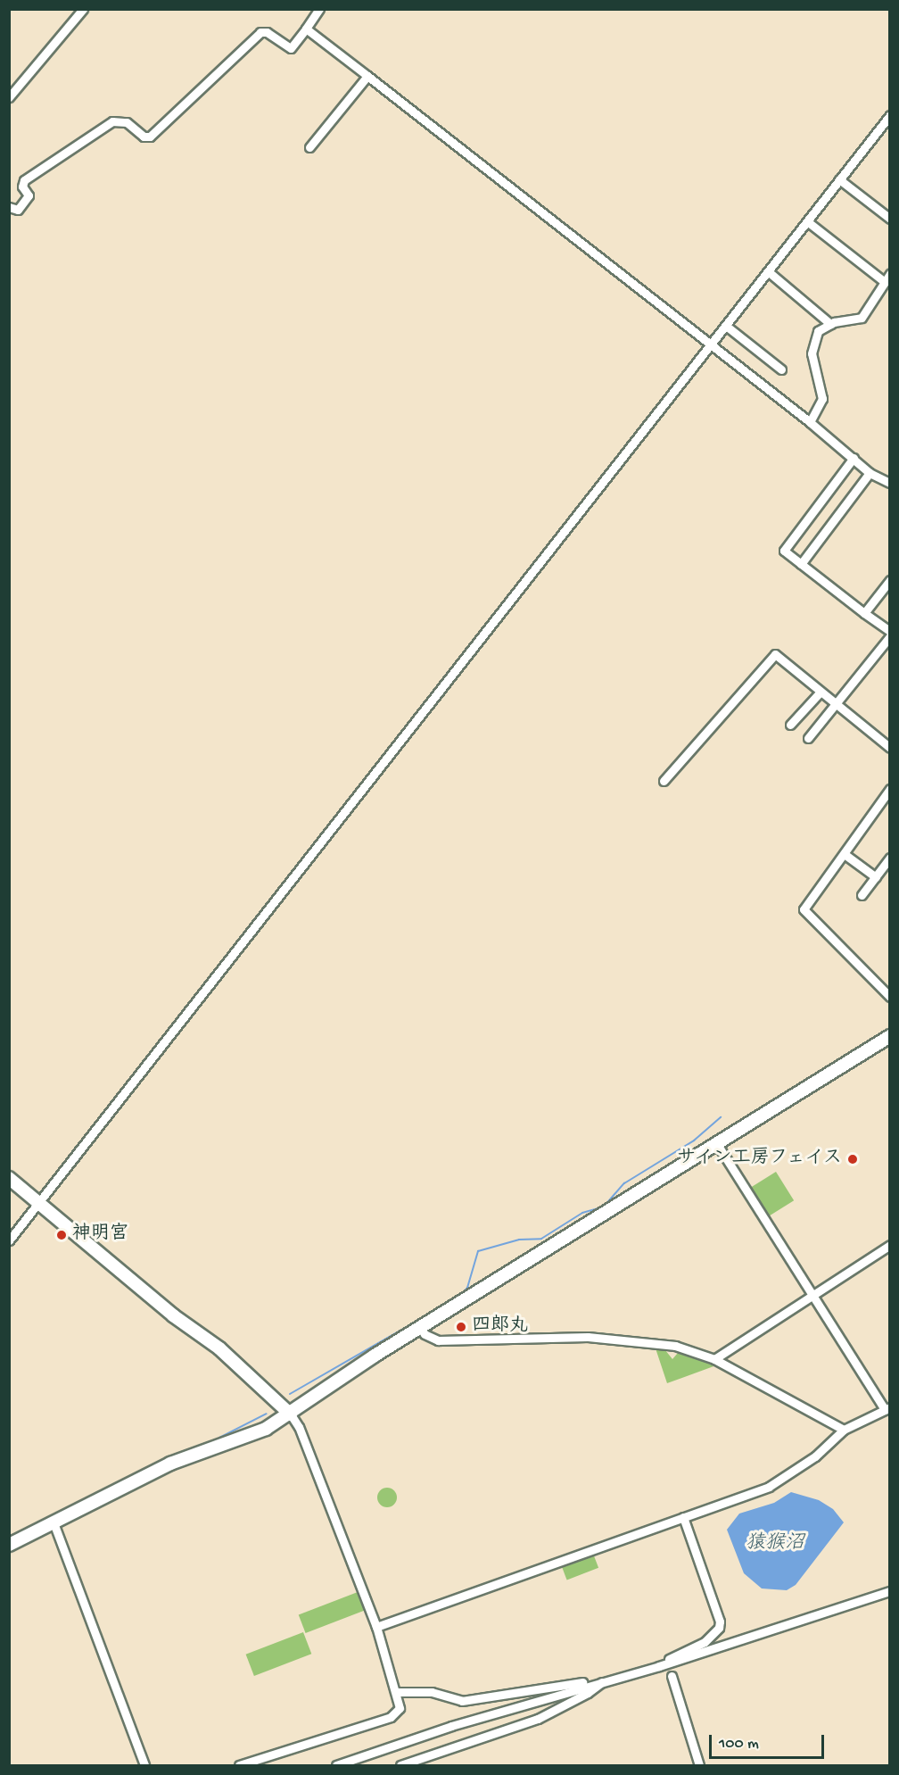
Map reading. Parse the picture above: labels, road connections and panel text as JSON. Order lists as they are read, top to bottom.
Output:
{
  "water": ["猿猴沼"],
  "places": ["サイン工房フェイス", "神明宮", "四郎丸"],
  "scale_bar": "100 m"
}
